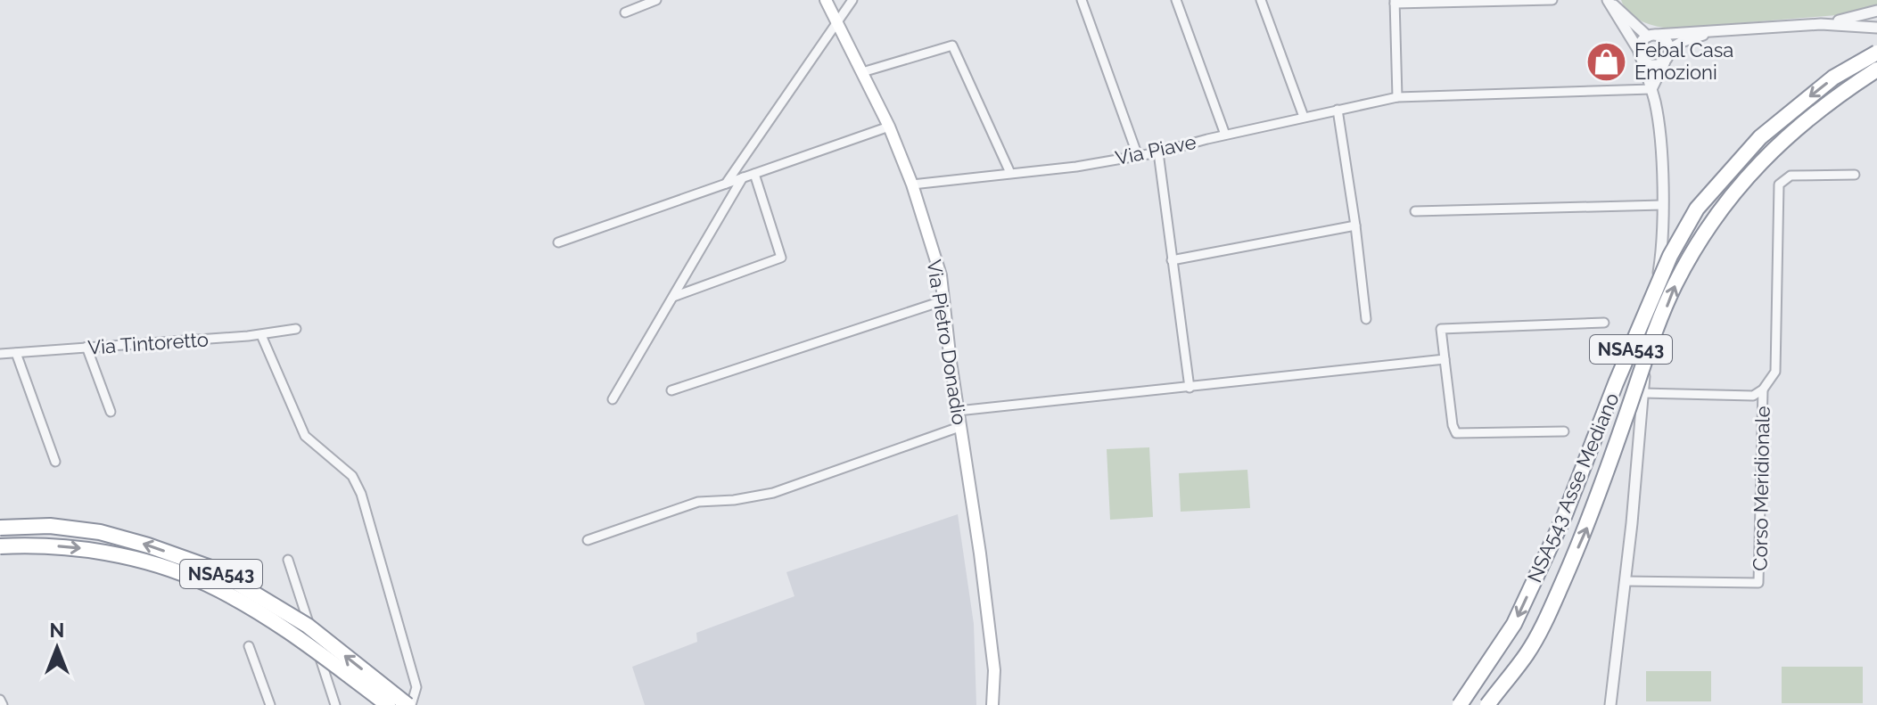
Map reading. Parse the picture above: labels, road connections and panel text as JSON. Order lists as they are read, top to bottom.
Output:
{
  "streets": {
    "highway": ["NSA543", "NSA543 Asse Mediano"],
    "main road": ["Via Pietro Donadio"],
    "street": ["Via Piave", "Via Tintoretto", "Corso Meridionale"]
  },
  "crossings": [
    ["Via Piave", "Via Pietro Donadio"]
  ],
  "places": {
    "shop": ["Febal Casa Emozioni"]
  },
  "north": "top"
}
